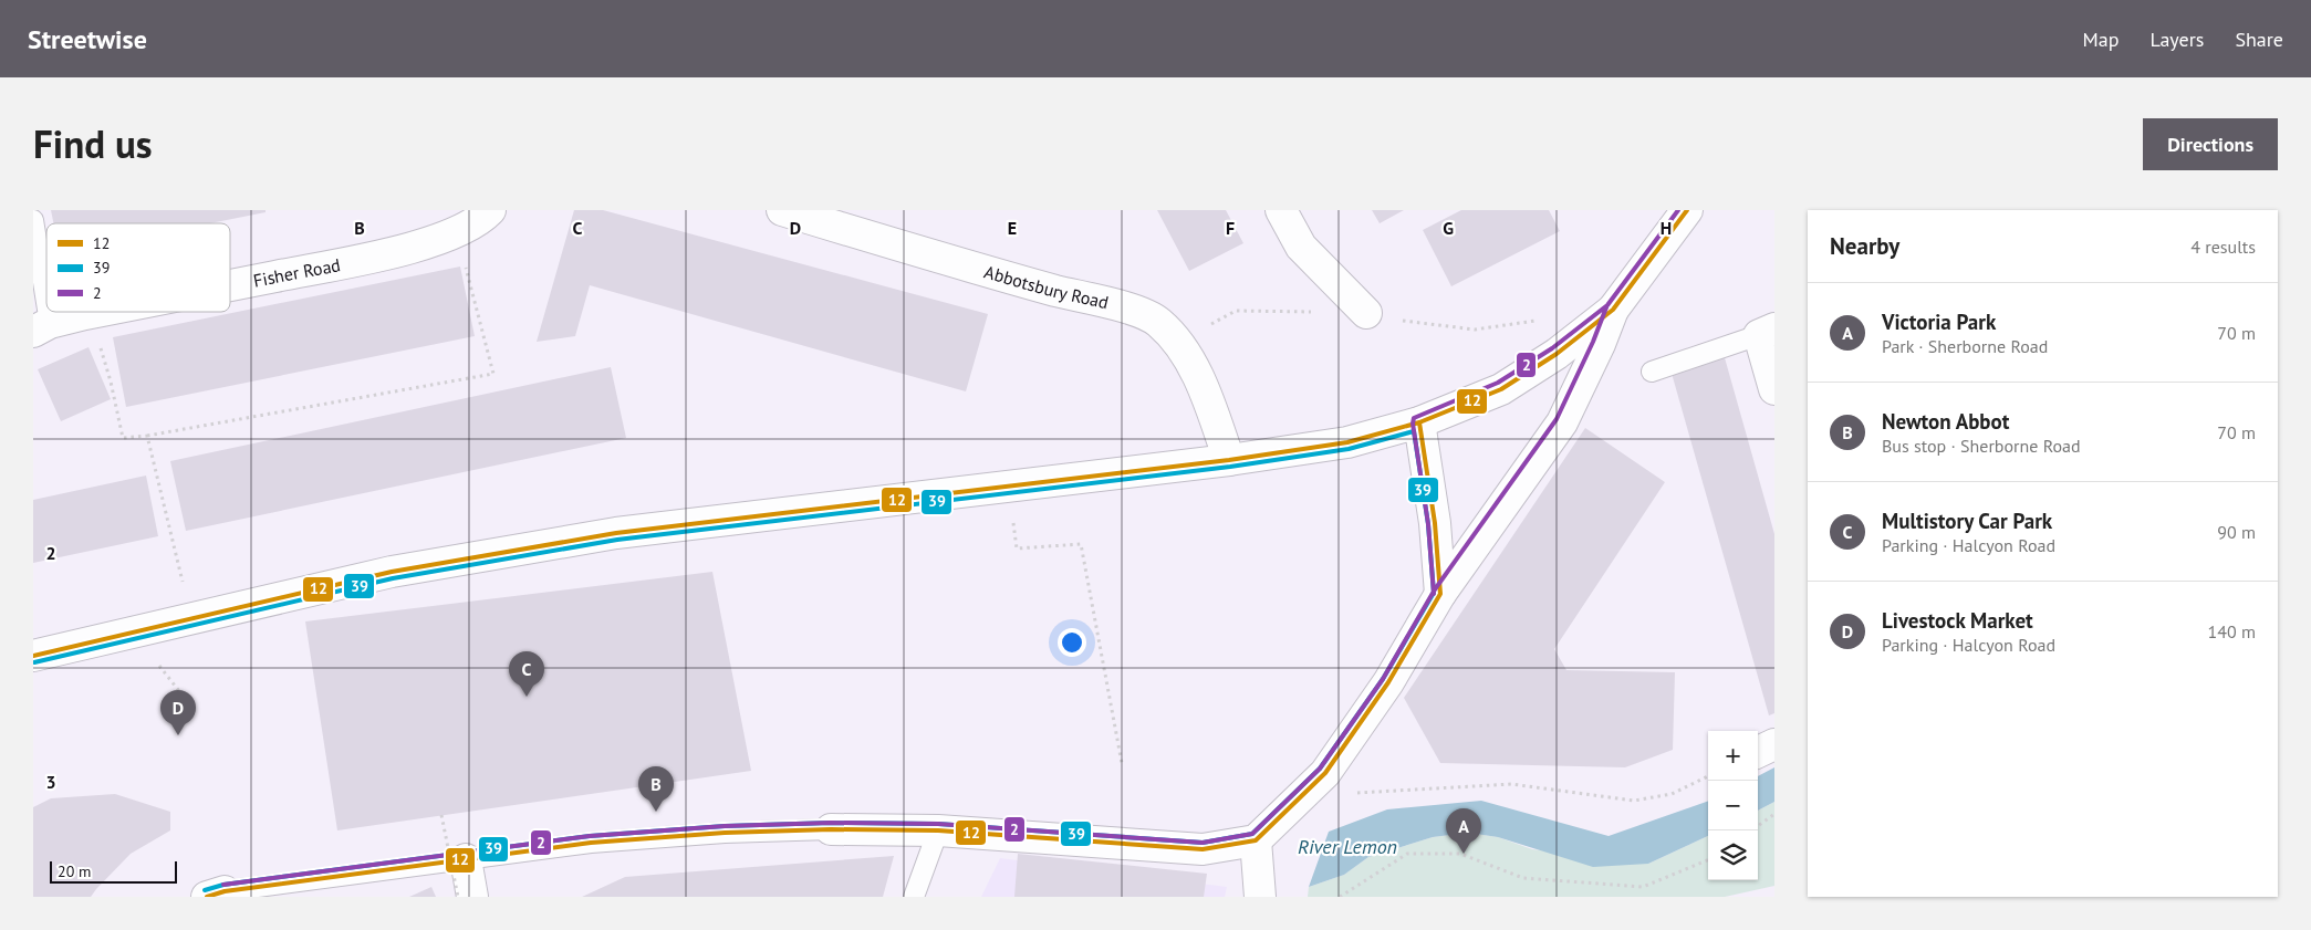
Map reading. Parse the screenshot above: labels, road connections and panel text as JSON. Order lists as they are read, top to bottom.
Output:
{
  "streets": {
    "street": ["Fisher Road", "Abbotsbury Road"]
  },
  "water": ["River Lemon"],
  "lines": ["transit line 12", "transit line 2", "transit line 39"],
  "legend": ["12", "39", "2"],
  "scale_bar": "20 m",
  "page": {
    "header": "Streetwise",
    "nav": ["Map", "Layers", "Share"],
    "title": "Find us",
    "buttons": "Directions",
    "heading": ["Nearby", "4 results"],
    "list": [
      {
        "mark": "A",
        "name": "Victoria Park",
        "note": "Park · Sherborne Road",
        "value": "70 m"
      },
      {
        "mark": "B",
        "name": "Newton Abbot",
        "note": "Bus stop · Sherborne Road",
        "value": "70 m"
      },
      {
        "mark": "C",
        "name": "Multistory Car Park",
        "note": "Parking · Halcyon Road",
        "value": "90 m"
      },
      {
        "mark": "D",
        "name": "Livestock Market",
        "note": "Parking · Halcyon Road",
        "value": "140 m"
      }
    ],
    "pins": [
      "C",
      "D",
      "B",
      "A"
    ],
    "map_buttons": ["+", "−"],
    "scale": "20 m"
  },
  "grid": {
    "columns": [
      "B",
      "C",
      "D",
      "E",
      "F",
      "G",
      "H"
    ],
    "rows": ["2", "3"]
  }
}
